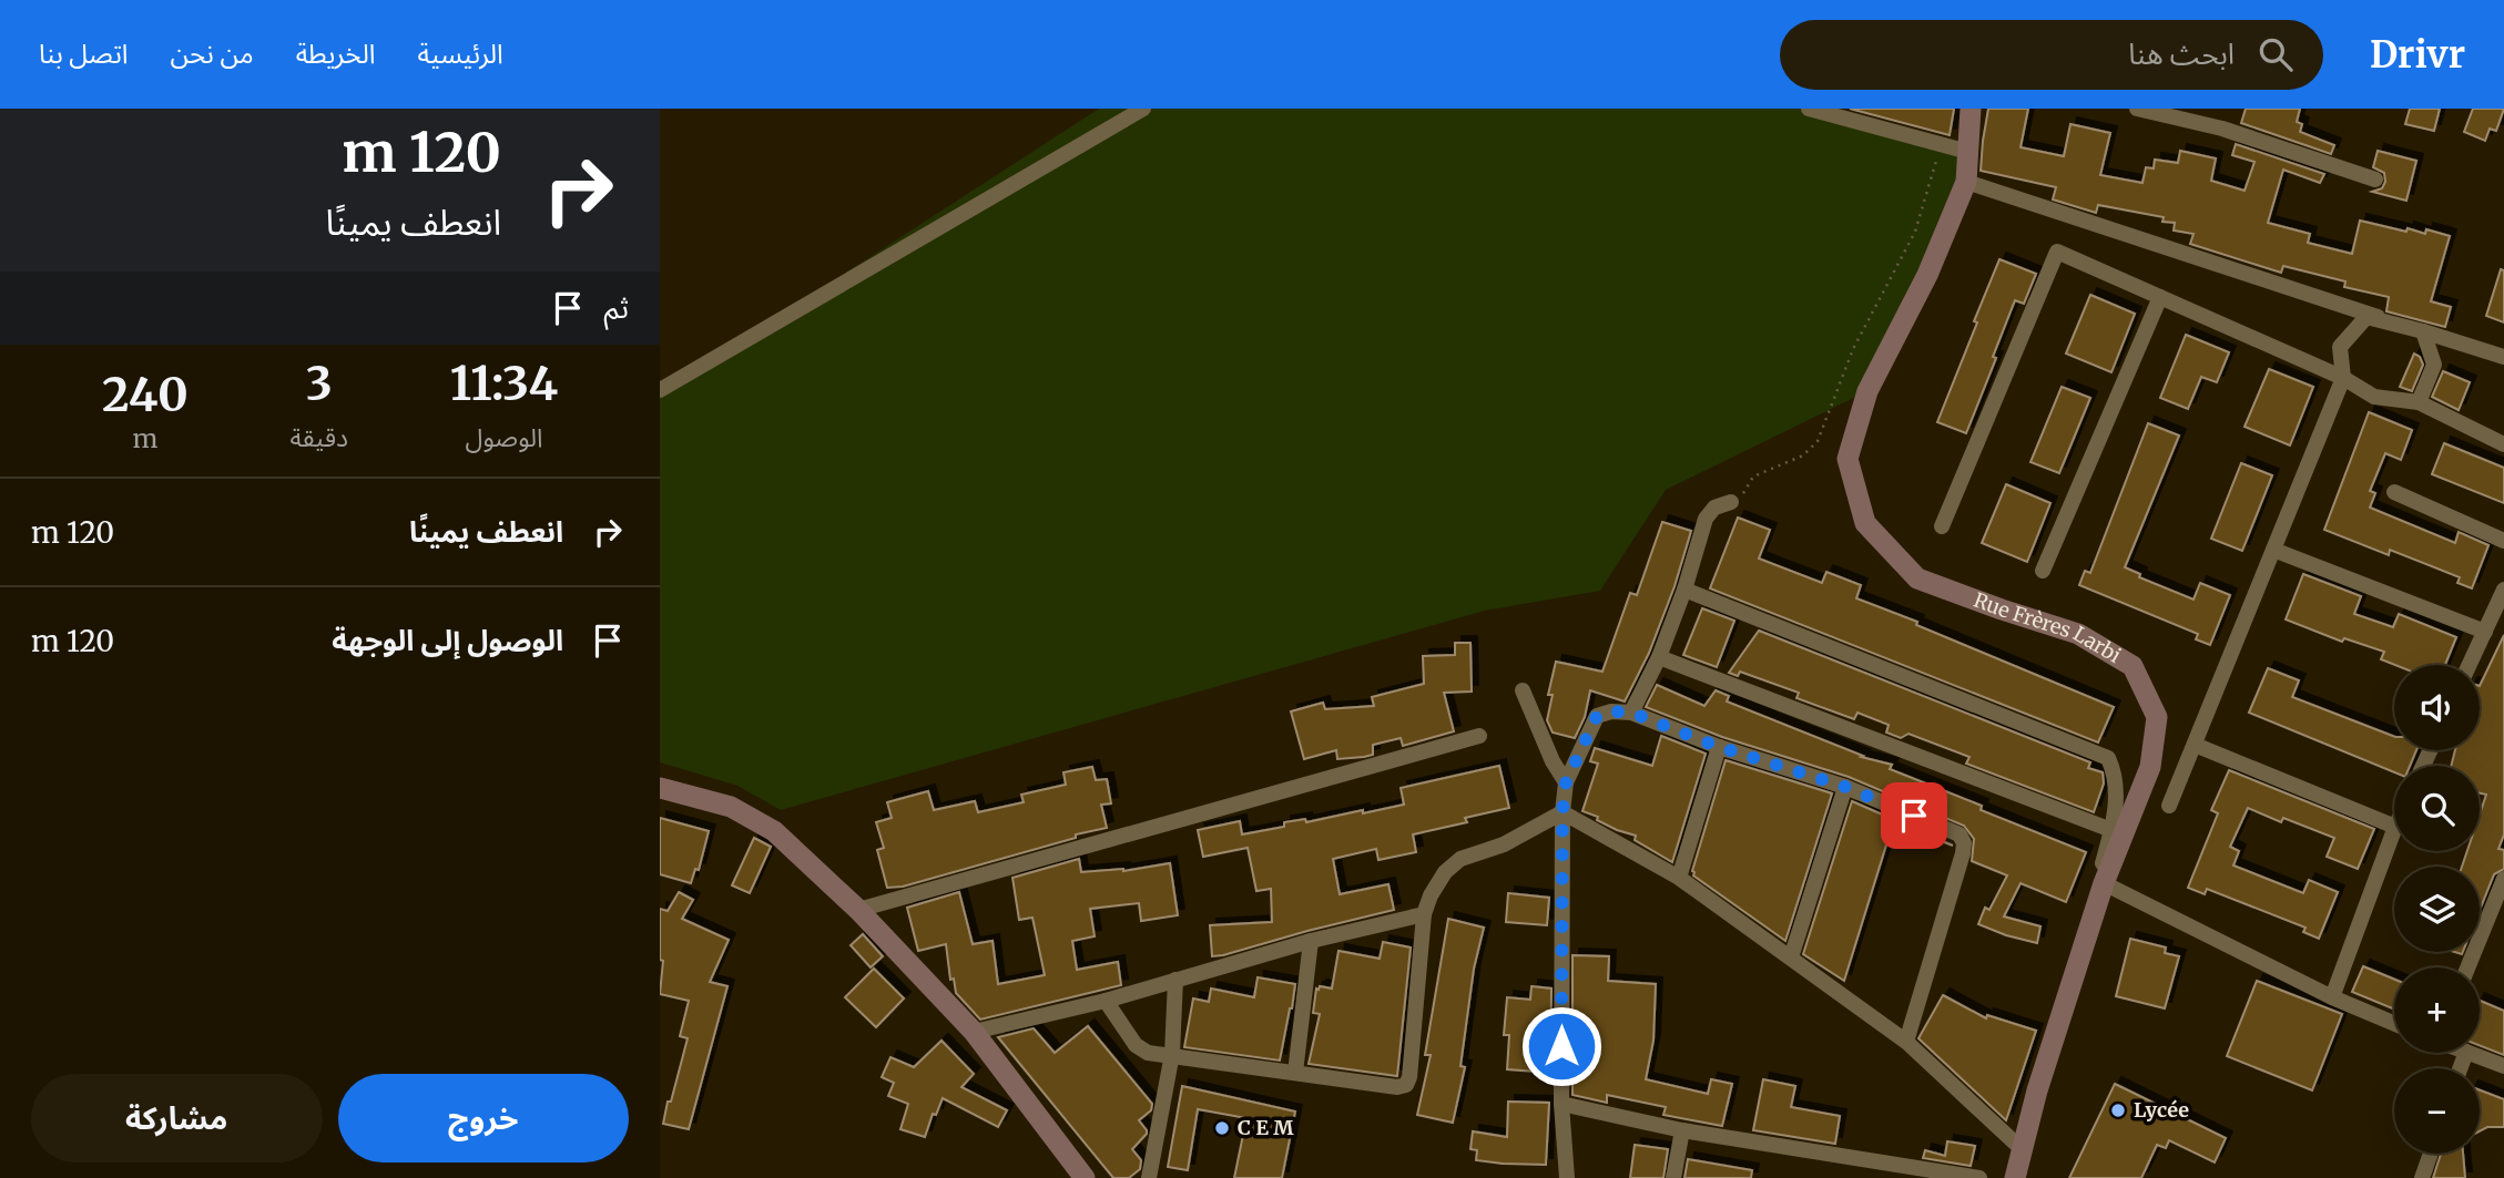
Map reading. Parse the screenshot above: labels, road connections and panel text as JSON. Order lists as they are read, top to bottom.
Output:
{
  "streets": {
    "main road": ["Rue Frères Larbi"]
  },
  "places": ["Lycée", "C E M"],
  "page": {
    "header": "Drivr",
    "search": "ابحث هنا",
    "nav": [
      "الرئيسية",
      "الخريطة",
      "من نحن",
      "اتصل بنا"
    ],
    "turn": ["120 m", "انعطف يمينًا"],
    "then": "ثم",
    "eta": [
      "11:34",
      "الوصول",
      "3",
      "دقيقة",
      "240",
      "m"
    ],
    "list": [
      {
        "name": "انعطف يمينًا",
        "value": "120 m"
      },
      {
        "name": "الوصول إلى الوجهة",
        "value": "120 m"
      }
    ],
    "map_buttons": ["+", "−"],
    "buttons": ["خروج", "مشاركة"]
  }
}
